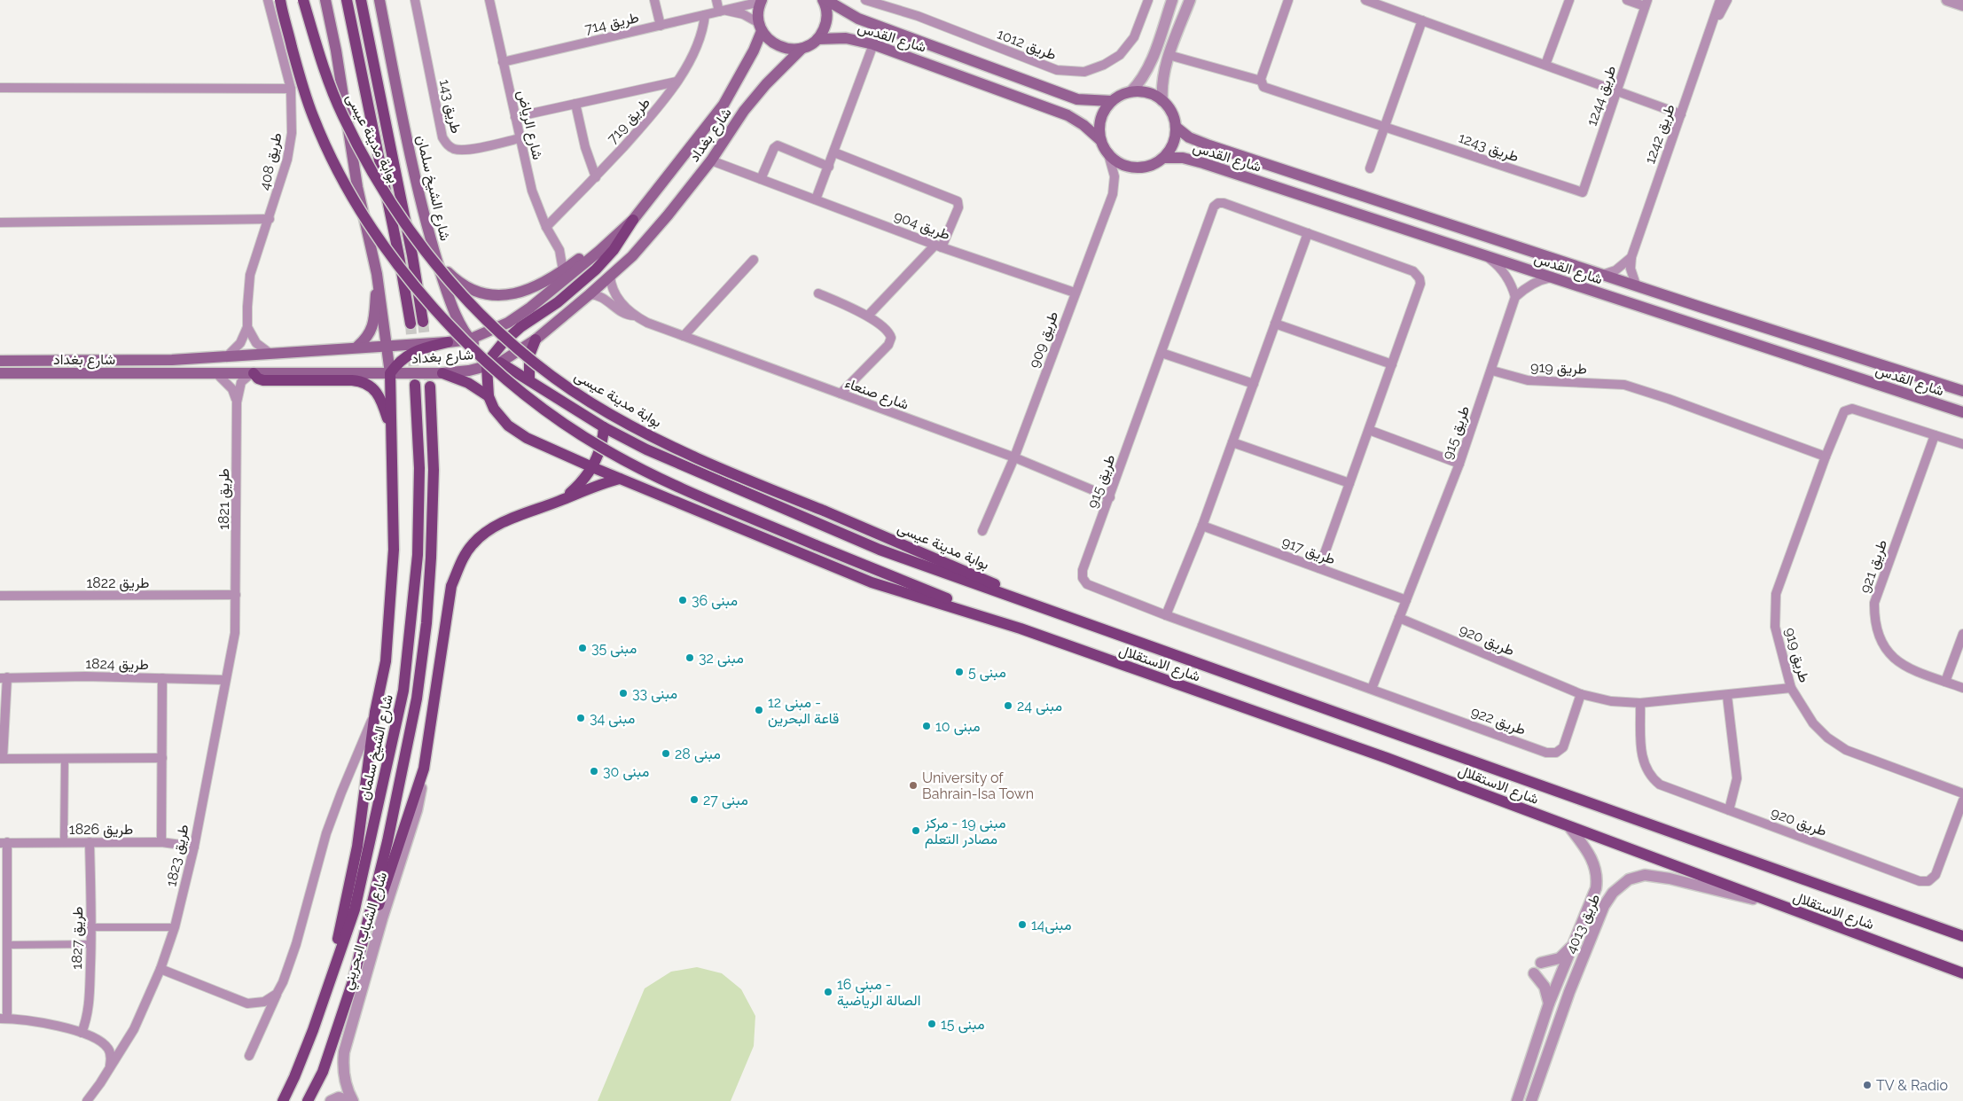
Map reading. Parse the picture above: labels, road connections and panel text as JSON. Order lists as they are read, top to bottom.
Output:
{
  "streets": {
    "main road": [
      "شارع القدس",
      "شارع بغداد",
      "بوابة مدينة عيسى",
      "شارع الشيخ سلمان",
      "شارع الاستقلال"
    ],
    "street": [
      "طريق 714",
      "طريق 1012",
      "طريق 1244",
      "طريق 143",
      "طريق 719",
      "شارع الرياض",
      "طريق 1242",
      "طريق 1243",
      "طريق 408",
      "طريق 904",
      "طريق 909",
      "طريق 919",
      "شارع صنعاء",
      "طريق 915",
      "طريق 1821",
      "طريق 917",
      "طريق 921",
      "طريق 1822",
      "طريق 920",
      "طريق 1824",
      "طريق 922",
      "طريق 1826",
      "طريق 1823",
      "طريق 4013",
      "شارع الشباب البحريني",
      "طريق 1827"
    ]
  },
  "crossings": [
    ["طريق 714", "طريق 719"],
    ["طريق 714", "شارع الرياض"],
    ["طريق 714", "شارع بغداد"],
    ["شارع القدس", "طريق 1242"],
    ["شارع القدس", "طريق 909"],
    ["طريق 1244", "طريق 1243"],
    ["طريق 143", "شارع الرياض"],
    ["طريق 719", "شارع الرياض"],
    ["شارع بغداد", "طريق 408"],
    ["شارع بغداد", "شارع الشيخ سلمان"],
    ["شارع بغداد", "طريق 904"],
    ["شارع بغداد", "شارع صنعاء"],
    ["شارع بغداد", "طريق 1821"],
    ["بوابة مدينة عيسى", "شارع الاستقلال"],
    ["طريق 904", "طريق 909"],
    ["طريق 909", "شارع صنعاء"],
    ["طريق 919", "طريق 915"],
    ["طريق 919", "طريق 921"],
    ["طريق 919", "طريق 920"],
    ["شارع صنعاء", "طريق 915"],
    ["طريق 915", "طريق 917"],
    ["طريق 915", "طريق 920"],
    ["طريق 915", "طريق 922"],
    ["طريق 1821", "طريق 1822"],
    ["طريق 1821", "طريق 1823"],
    ["طريق 1822", "طريق 1823"],
    ["طريق 920", "طريق 922"],
    ["شارع الاستقلال", "طريق 4013"],
    ["طريق 1824", "طريق 1823"],
    ["طريق 1826", "طريق 1823"],
    ["طريق 1826", "طريق 1827"]
  ],
  "places": [
    "مبنى 36",
    "مبنى 35",
    "مبنى 32",
    "مبنى 5",
    "مبنى 33",
    "مبنى 24",
    "مبنى 12 - قاعة البحرين",
    "مبنى 34",
    "مبنى 10",
    "مبنى 28",
    "مبنى 30",
    "University of Bahrain-Isa Town",
    "مبنى 27",
    "مبنى 19 - مركز مصادر التعلم",
    "مبنى14",
    "مبنى 16 - الصالة الرياضية",
    "مبنى 15",
    "TV & Radio"
  ]
}
